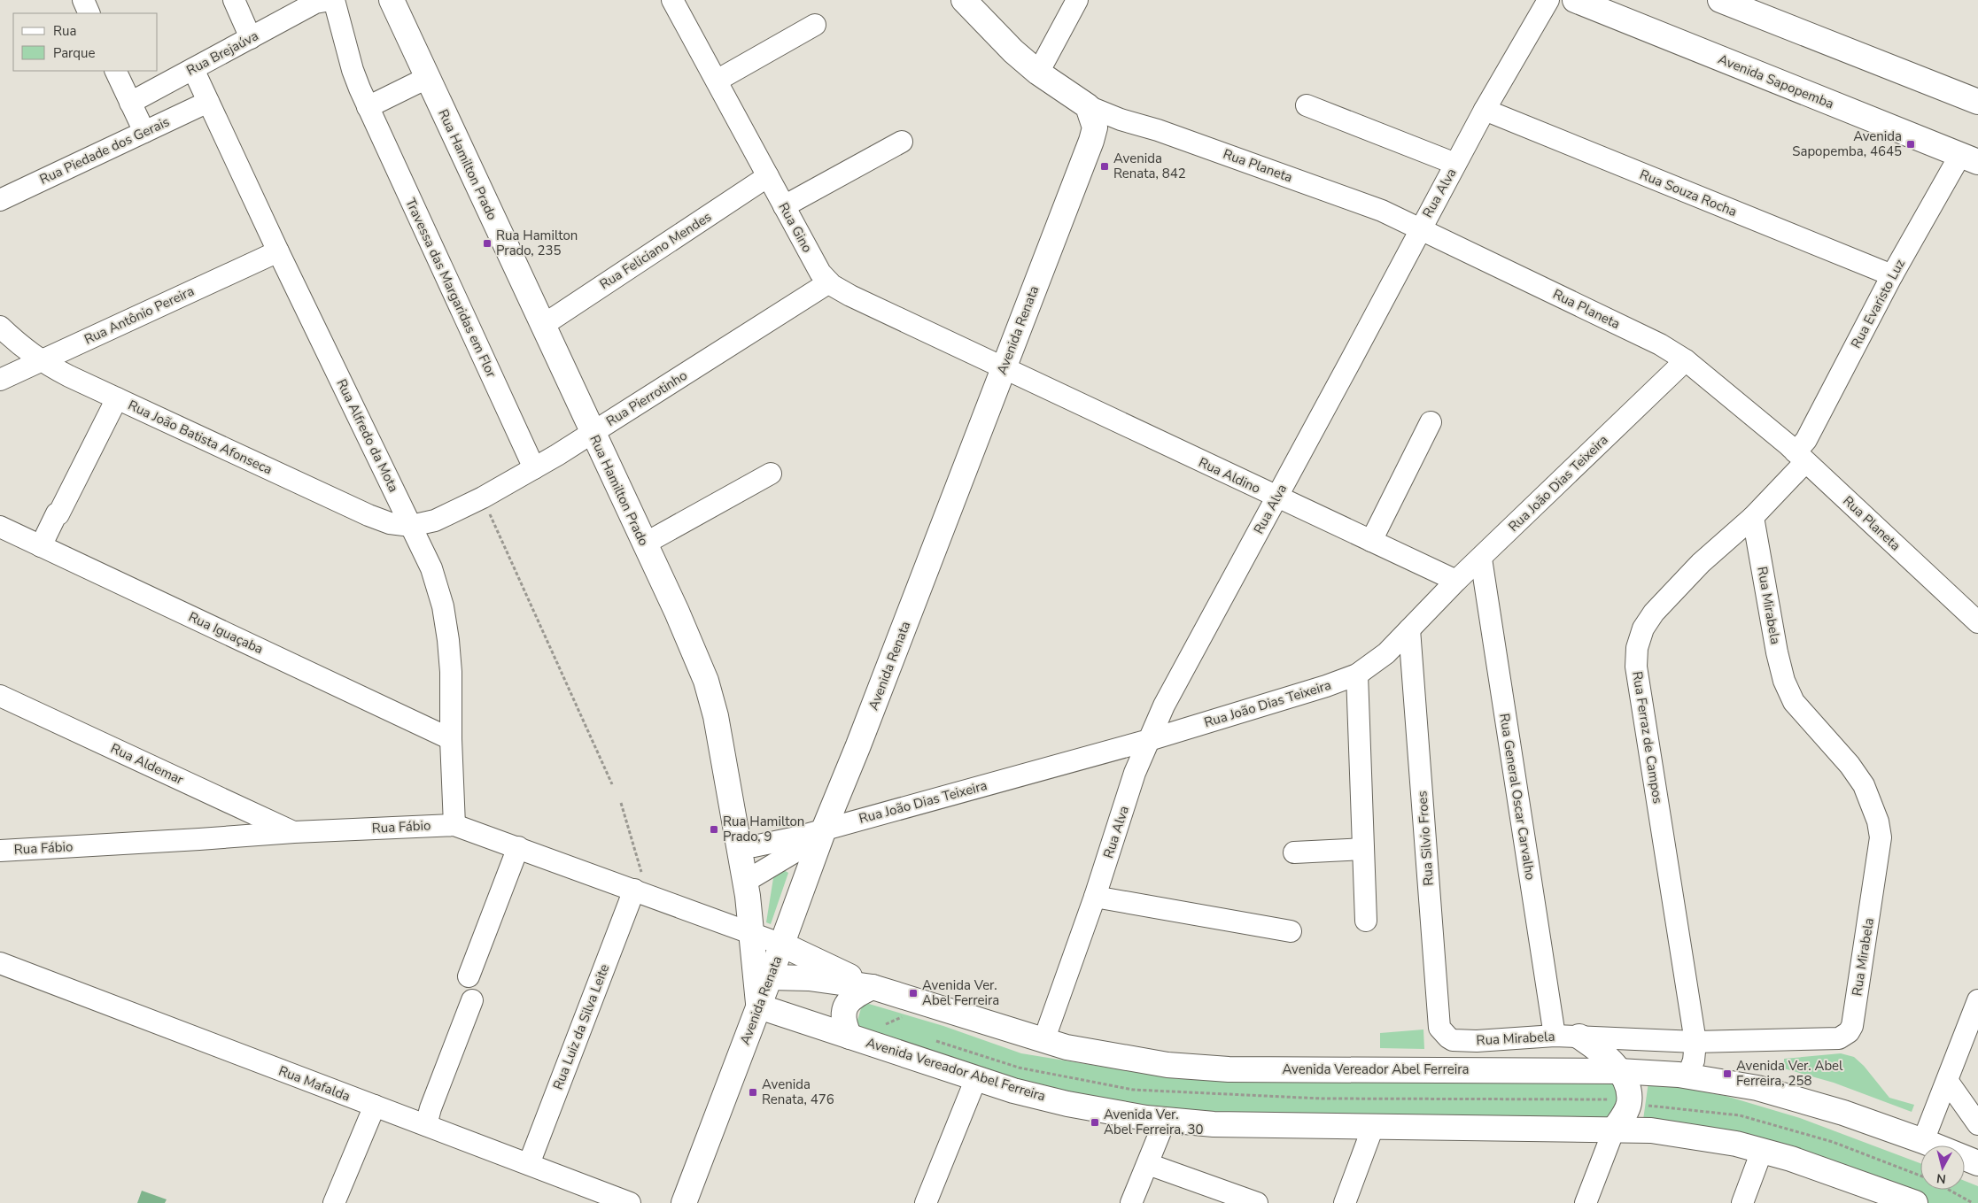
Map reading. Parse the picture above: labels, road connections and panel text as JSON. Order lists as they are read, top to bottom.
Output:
{
  "streets": {
    "main road": [
      "Avenida Sapopemba",
      "Rua Hamilton Prado",
      "Rua Planeta",
      "Avenida Renata",
      "Avenida Vereador Abel Ferreira"
    ],
    "street": [
      "Rua Brejaúva",
      "Rua Piedade dos Gerais",
      "Rua Alva",
      "Rua Souza Rocha",
      "Rua Gino",
      "Rua Feliciano Mendes",
      "Travessa das Margaridas em Flor",
      "Rua Evaristo Luz",
      "Rua Antônio Pereira",
      "Rua Pierrotinho",
      "Rua Alfredo da Mota",
      "Rua João Batista Afonseca",
      "Rua Aldino",
      "Rua João Dias Teixeira",
      "Rua Mirabela",
      "Rua Iguaçaba",
      "Rua Ferraz de Campos",
      "Rua Aldemar",
      "Rua General Oscar Carvalho",
      "Rua Fábio",
      "Rua Silvio Froes",
      "Rua Luiz da Silva Leite",
      "Rua Mafalda"
    ]
  },
  "crossings": [
    ["Rua Brejaúva", "Travessa das Margaridas em Flor"],
    ["Rua Brejaúva", "Rua Alfredo da Mota"],
    ["Avenida Sapopemba", "Rua Evaristo Luz"],
    ["Rua Piedade dos Gerais", "Rua Alfredo da Mota"],
    ["Rua Hamilton Prado", "Rua Feliciano Mendes"],
    ["Rua Hamilton Prado", "Avenida Renata"],
    ["Rua Hamilton Prado", "Rua Pierrotinho"],
    ["Rua Hamilton Prado", "Rua João Dias Teixeira"],
    ["Rua Hamilton Prado", "Rua Fábio"],
    ["Rua Hamilton Prado", "Avenida Vereador Abel Ferreira"],
    ["Rua Planeta", "Rua Alva"],
    ["Rua Planeta", "Rua Evaristo Luz"],
    ["Rua Planeta", "Avenida Renata"],
    ["Rua Planeta", "Rua João Dias Teixeira"],
    ["Rua Planeta", "Rua Ferraz de Campos"],
    ["Rua Alva", "Rua Souza Rocha"],
    ["Rua Alva", "Rua Aldino"],
    ["Rua Alva", "Rua João Dias Teixeira"],
    ["Rua Alva", "Avenida Vereador Abel Ferreira"],
    ["Rua Souza Rocha", "Rua Evaristo Luz"],
    ["Rua Gino", "Rua Feliciano Mendes"],
    ["Rua Gino", "Avenida Renata"],
    ["Rua Gino", "Rua Pierrotinho"],
    ["Rua Gino", "Rua Aldino"],
    ["Travessa das Margaridas em Flor", "Rua Pierrotinho"],
    ["Rua Evaristo Luz", "Rua Ferraz de Campos"],
    ["Rua Antônio Pereira", "Rua Alfredo da Mota"],
    ["Rua Antônio Pereira", "Rua João Batista Afonseca"],
    ["Avenida Renata", "Rua Aldino"],
    ["Avenida Renata", "Rua João Dias Teixeira"],
    ["Avenida Renata", "Rua Fábio"],
    ["Avenida Renata", "Avenida Vereador Abel Ferreira"],
    ["Rua Pierrotinho", "Rua Alfredo da Mota"],
    ["Rua Pierrotinho", "Rua João Batista Afonseca"],
    ["Rua Alfredo da Mota", "Rua João Batista Afonseca"],
    ["Rua Alfredo da Mota", "Rua Iguaçaba"],
    ["Rua Alfredo da Mota", "Rua Fábio"],
    ["Rua Aldino", "Rua João Dias Teixeira"],
    ["Rua João Dias Teixeira", "Rua General Oscar Carvalho"],
    ["Rua João Dias Teixeira", "Rua Silvio Froes"],
    ["Rua Mirabela", "Rua Ferraz de Campos"],
    ["Rua Mirabela", "Rua General Oscar Carvalho"],
    ["Rua Mirabela", "Rua Silvio Froes"],
    ["Rua Ferraz de Campos", "Avenida Vereador Abel Ferreira"],
    ["Rua Aldemar", "Rua Fábio"],
    ["Rua Fábio", "Rua Luiz da Silva Leite"],
    ["Rua Luiz da Silva Leite", "Rua Mafalda"]
  ],
  "places": {
    "transit": [
      "Avenida Sapopemba, 4645",
      "Avenida Renata, 842",
      "Rua Hamilton Prado, 235",
      "Rua Hamilton Prado, 9",
      "Avenida Ver. Abel Ferreira",
      "Avenida Ver. Abel Ferreira, 258",
      "Avenida Renata, 476",
      "Avenida Ver. Abel Ferreira, 30"
    ]
  },
  "legend": ["Rua", "Parque"],
  "north": "bottom"
}
